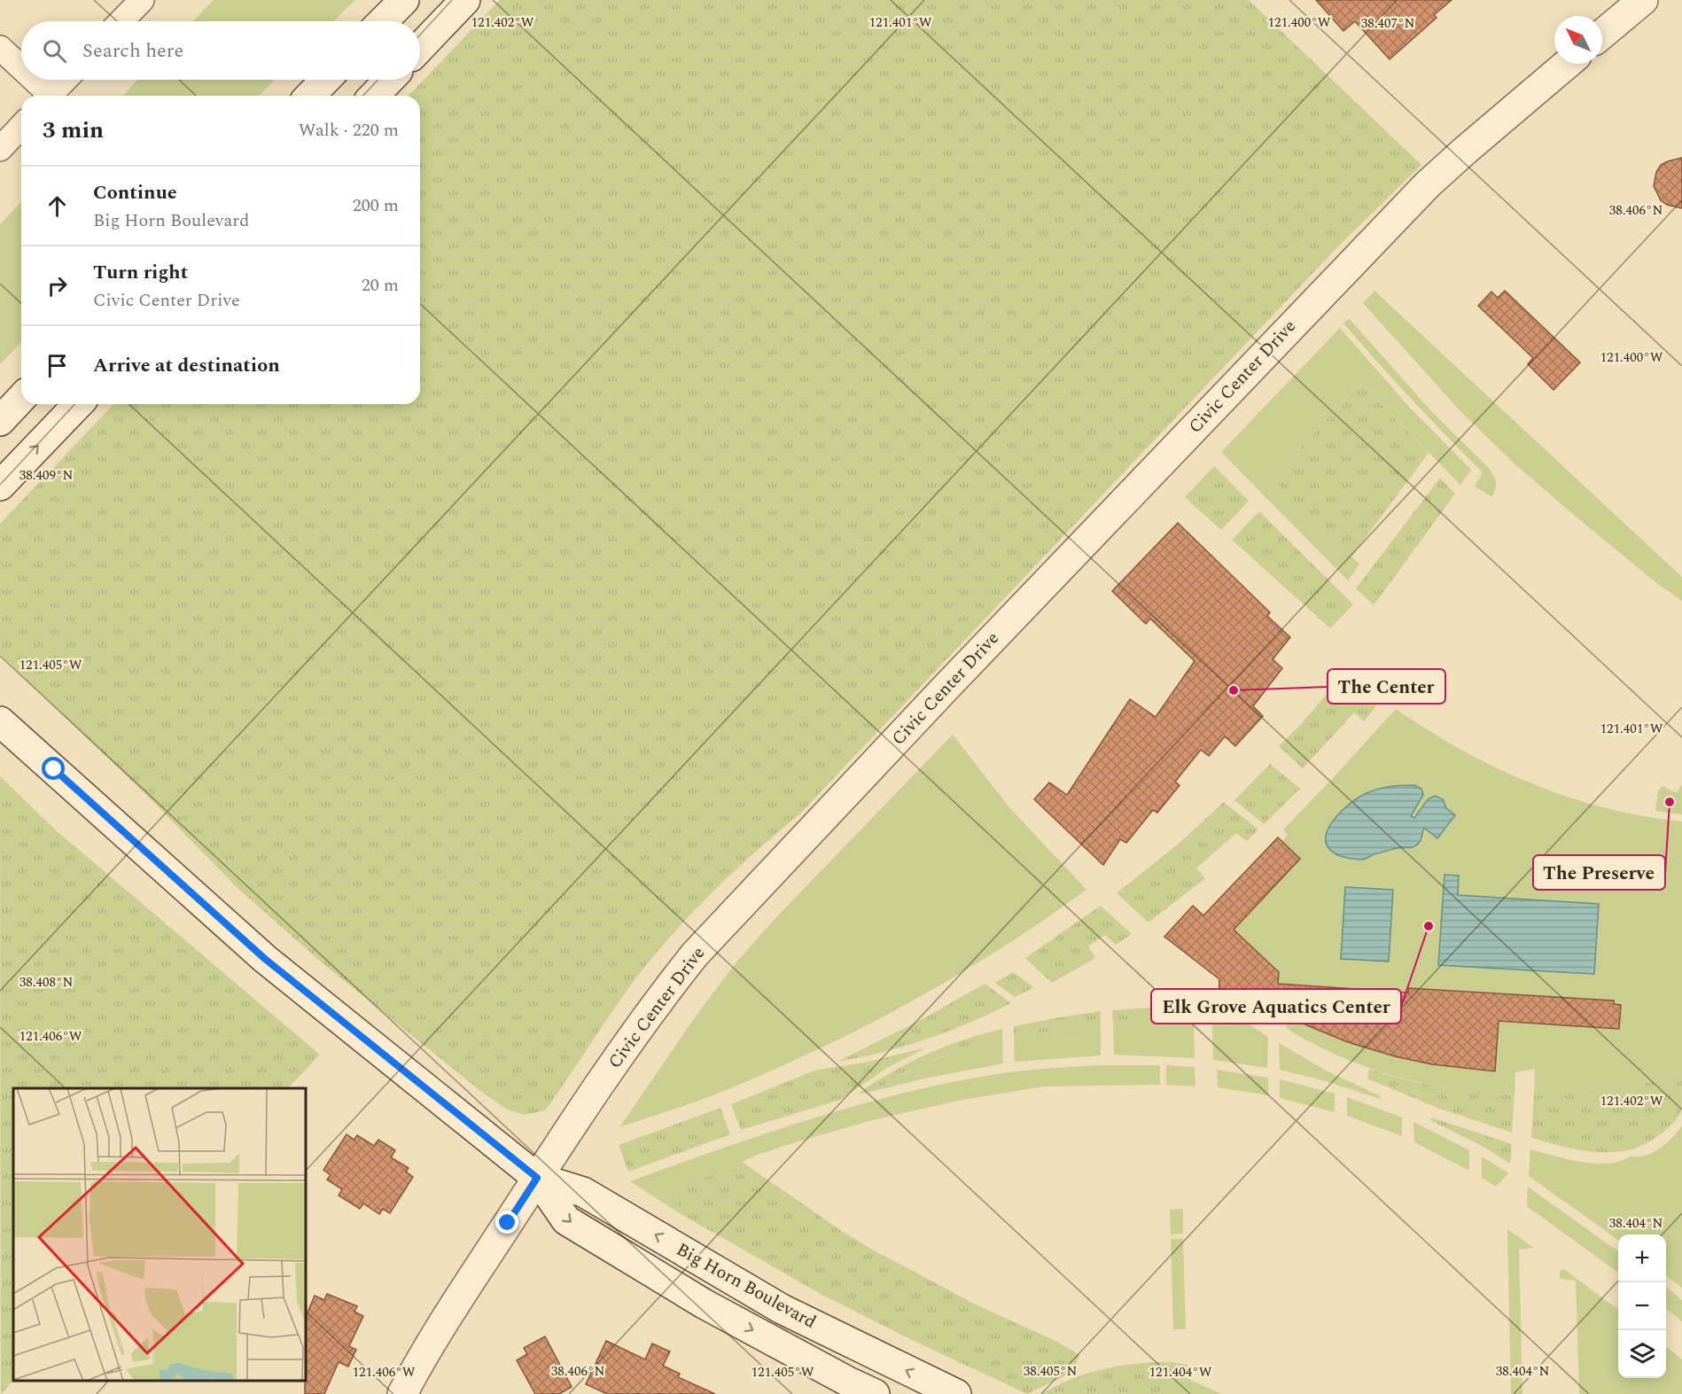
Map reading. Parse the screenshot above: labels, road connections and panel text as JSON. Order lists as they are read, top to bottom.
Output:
{
  "streets": {
    "main road": ["Civic Center Drive", "Big Horn Boulevard"]
  },
  "crossings": [
    ["Civic Center Drive", "Big Horn Boulevard"]
  ],
  "places": ["The Center", "The Preserve", "Elk Grove Aquatics Center"],
  "north": "top left",
  "page": {
    "search": "Search here",
    "heading": ["3 min", "Walk · 220 m"],
    "list": [
      ["Continue", "Big Horn Boulevard", "200 m"],
      ["Turn right", "Civic Center Drive", "20 m"],
      "Arrive at destination"
    ],
    "map_buttons": ["+", "−"]
  },
  "coordinates": [
    "121.402°W",
    "121.401°W",
    "121.400°W",
    "38.407°N",
    "38.406°N",
    "38.409°N",
    "121.405°W",
    "38.408°N",
    "121.406°W",
    "38.404°N",
    "38.405°N",
    "121.404°W"
  ]
}
